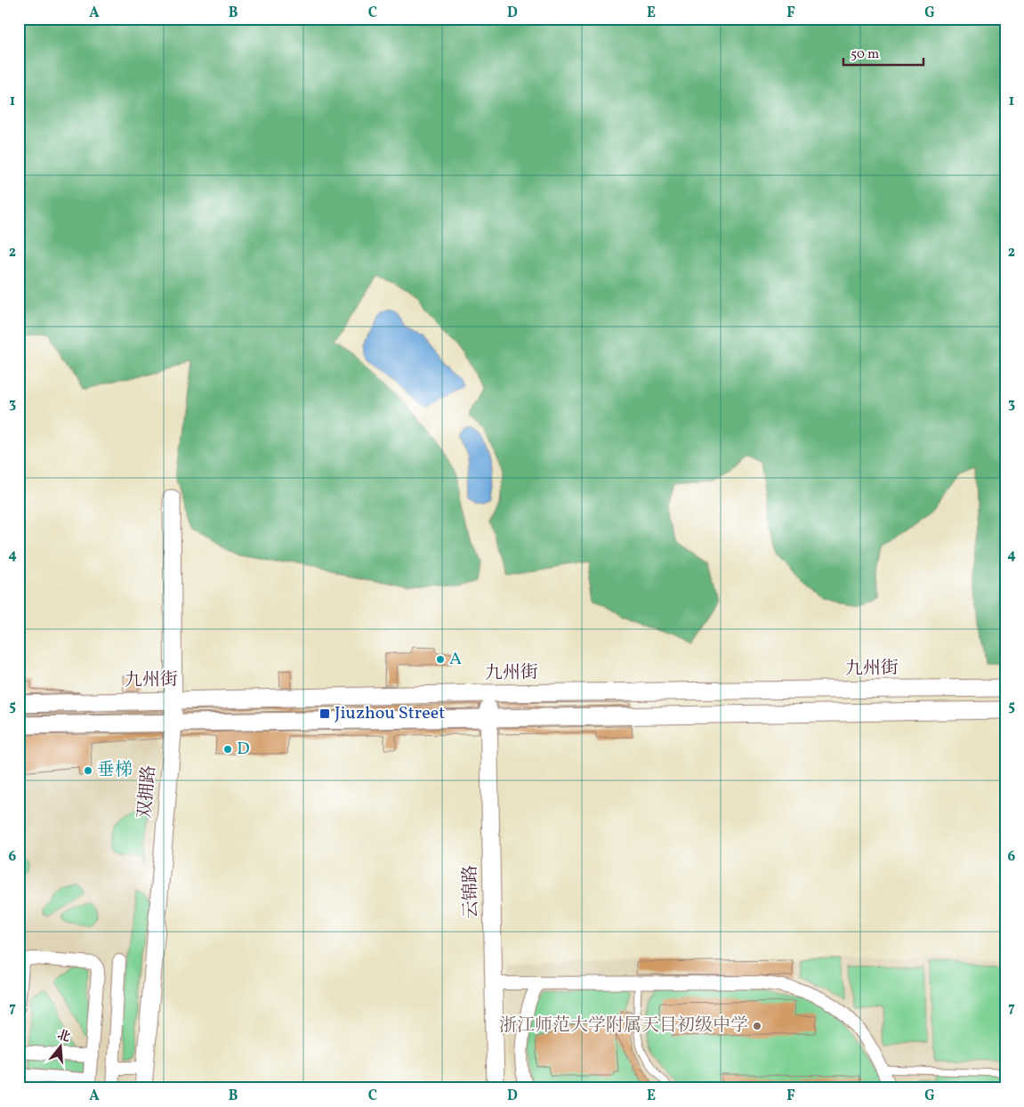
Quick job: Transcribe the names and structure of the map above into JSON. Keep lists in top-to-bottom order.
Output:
{
  "streets": {
    "main road": ["九州街", "双拥路", "云锦路"]
  },
  "crossings": [
    ["九州街", "双拥路"],
    ["九州街", "云锦路"]
  ],
  "places": {
    "other": [
      "A",
      "D",
      "垂梯",
      "浙江师范大学附属天目初级中学"
    ],
    "transit": ["Jiuzhou Street"]
  },
  "scale_bar": "50 m",
  "north": "top",
  "grid": {
    "columns": [
      "A",
      "B",
      "C",
      "D",
      "E",
      "F",
      "G"
    ],
    "rows": [
      "1",
      "2",
      "3",
      "4",
      "5",
      "6",
      "7"
    ]
  }
}
